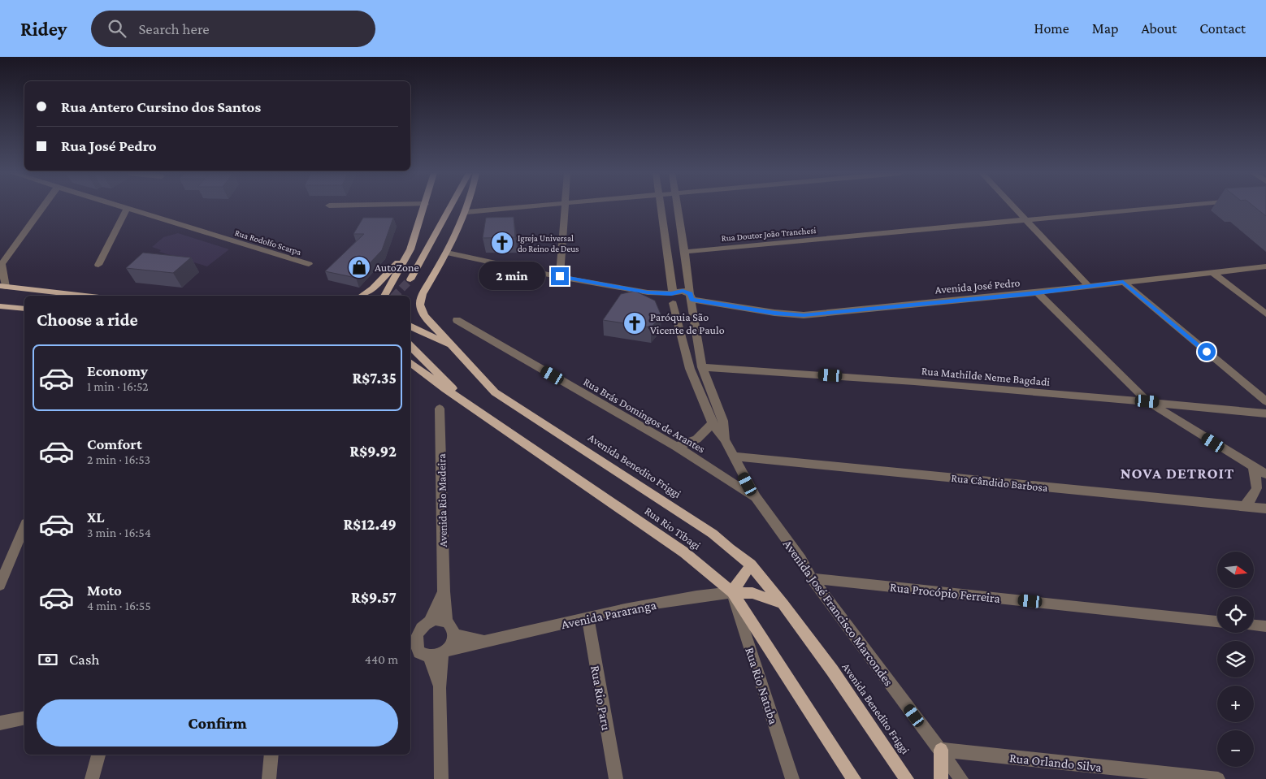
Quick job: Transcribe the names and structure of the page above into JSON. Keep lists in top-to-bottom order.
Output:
{
  "streets": {
    "main road": ["Avenida Benedito Friggi", "Rua Rio Tibagi"],
    "street": [
      "Rua Doutor João Tranchesi",
      "Rua Rodolfo Scarpa",
      "Avenida José Pedro",
      "Rua Mathilde Neme Bagdadi",
      "Rua Brás Domingos de Arantes",
      "Rua Cândido Barbosa",
      "Avenida Rio Madeira",
      "Rua Procópio Ferreira",
      "Avenida José Francisco Marcondes",
      "Avenida Pararanga",
      "Rua Rio Natuba",
      "Rua Rio Paru",
      "Rua Orlando Silva"
    ]
  },
  "crossings": [
    ["Rua Doutor João Tranchesi", "Avenida José Francisco Marcondes"],
    ["Avenida José Pedro", "Avenida José Francisco Marcondes"],
    ["Rua Mathilde Neme Bagdadi", "Avenida José Francisco Marcondes"],
    ["Rua Brás Domingos de Arantes", "Avenida José Francisco Marcondes"],
    ["Rua Cândido Barbosa", "Avenida José Francisco Marcondes"],
    ["Avenida Rio Madeira", "Avenida Pararanga"],
    ["Rua Rio Tibagi", "Avenida Pararanga"],
    ["Rua Rio Tibagi", "Rua Rio Natuba"],
    ["Rua Procópio Ferreira", "Avenida José Francisco Marcondes"],
    ["Avenida José Francisco Marcondes", "Rua Orlando Silva"],
    ["Avenida Pararanga", "Rua Rio Natuba"],
    ["Avenida Pararanga", "Rua Rio Paru"]
  ],
  "districts": ["NOVA DETROIT"],
  "places": {
    "church": ["Igreja Universal do Reino de Deus", "Paróquia São Vicente de Paulo"],
    "shop": ["AutoZone"]
  },
  "north": "right",
  "page": {
    "header": "Ridey",
    "search": "Search here",
    "nav": [
      "Home",
      "Map",
      "About",
      "Contact"
    ],
    "banner": ["Rua Antero Cursino dos Santos", "Rua José Pedro"],
    "bubble": "2 min",
    "heading": "Choose a ride",
    "list": [
      {
        "name": "Economy",
        "note": "1 min · 16:52",
        "value": "R$7.35"
      },
      {
        "name": "Comfort",
        "note": "2 min · 16:53",
        "value": "R$9.92"
      },
      {
        "name": "XL",
        "note": "3 min · 16:54",
        "value": "R$12.49"
      },
      {
        "name": "Moto",
        "note": "4 min · 16:55",
        "value": "R$9.57"
      }
    ],
    "map_buttons": ["+", "−"],
    "pay": ["Cash", "440 m"],
    "buttons": "Confirm"
  }
}
